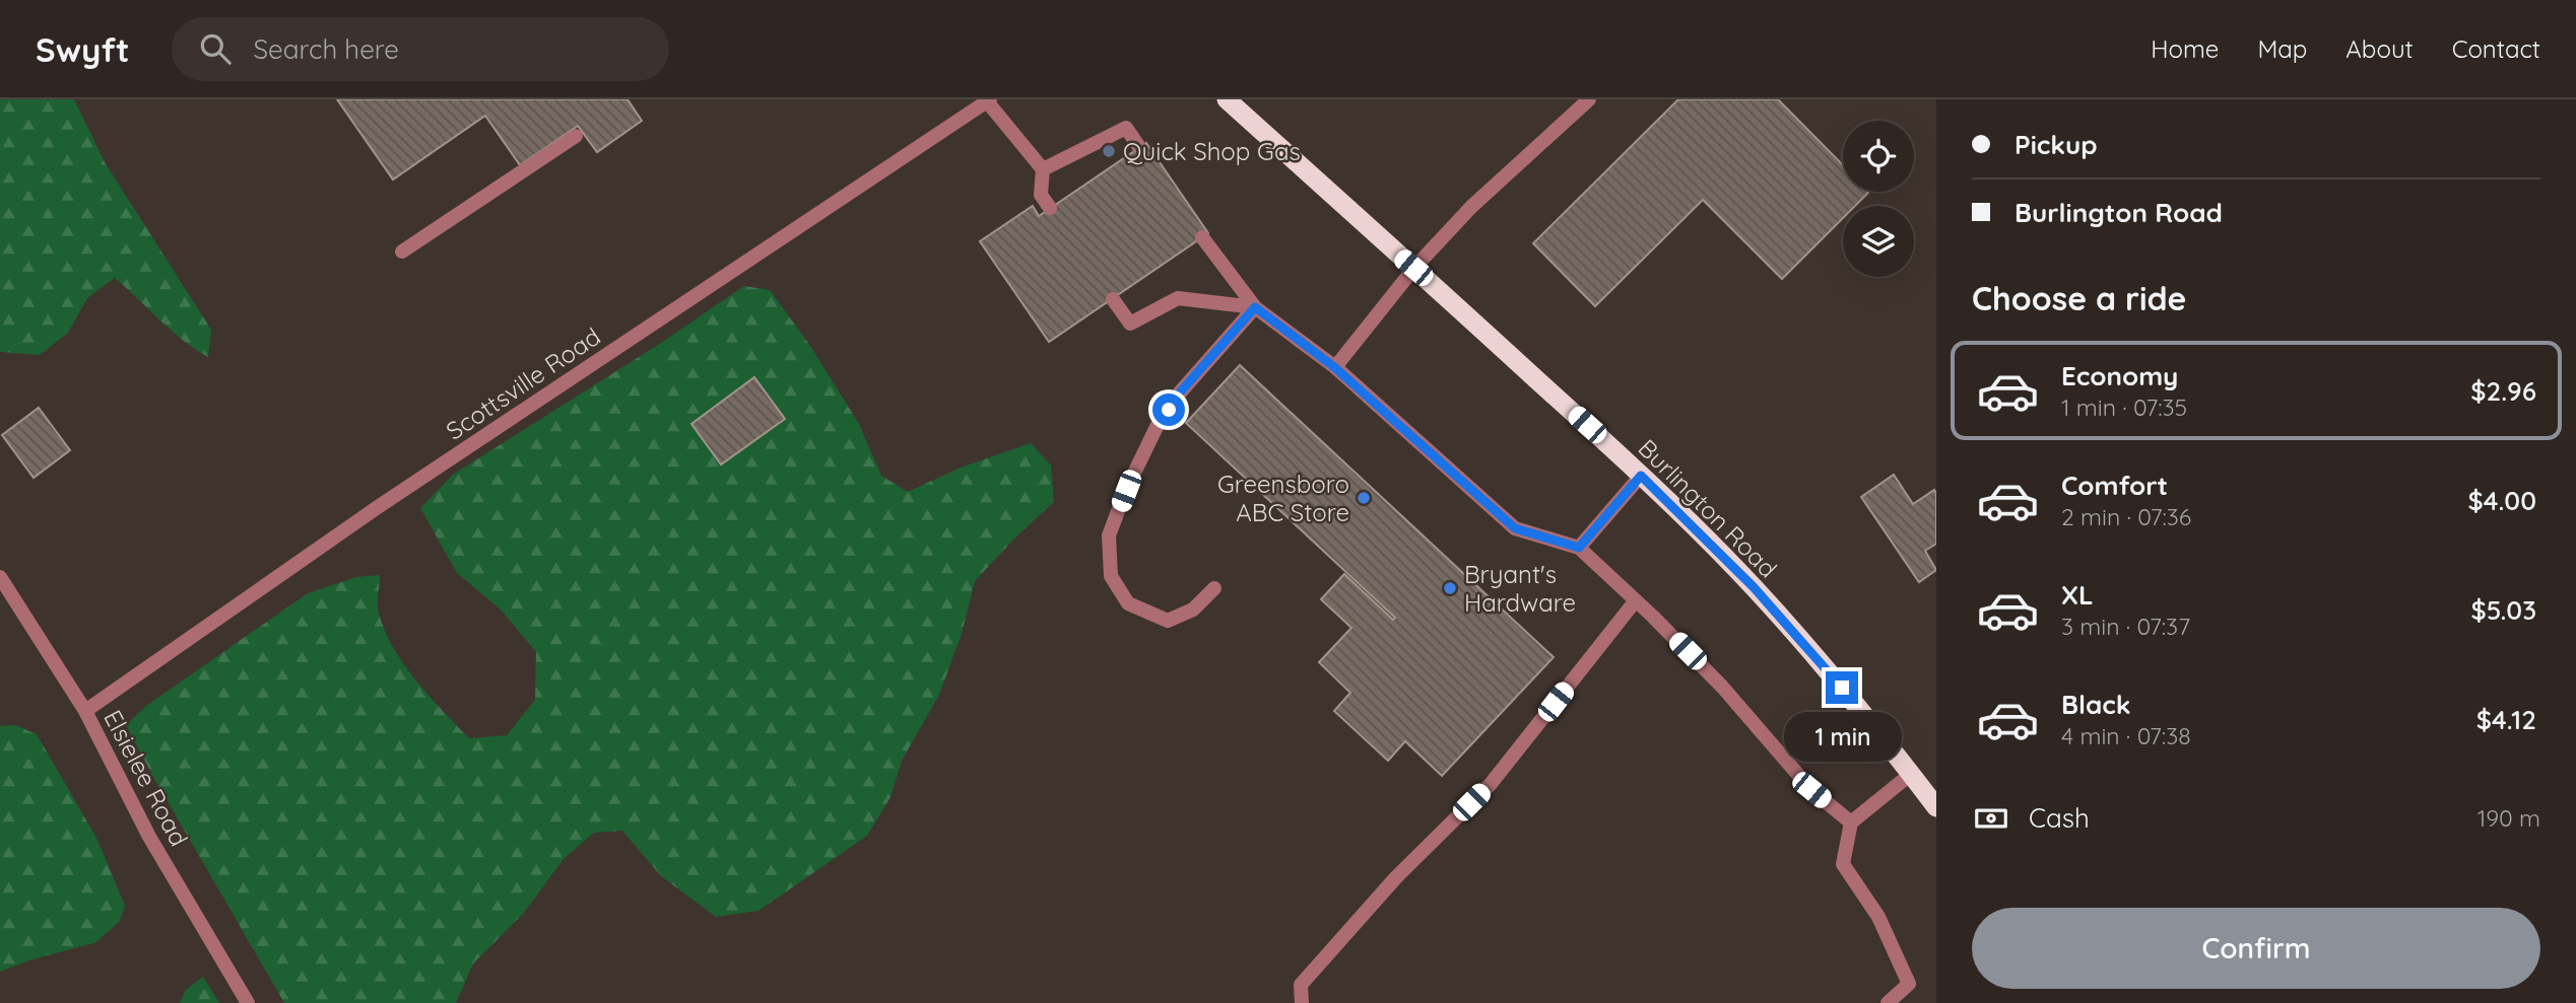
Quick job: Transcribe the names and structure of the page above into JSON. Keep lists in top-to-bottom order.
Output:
{
  "streets": {
    "highway": ["Burlington Road"],
    "street": ["Scottsville Road", "Elsielee Road"]
  },
  "crossings": [
    ["Scottsville Road", "Elsielee Road"]
  ],
  "places": ["Quick Shop Gas", "Greensboro ABC Store", "Bryant's Hardware"],
  "page": {
    "header": "Swyft",
    "search": "Search here",
    "nav": [
      "Home",
      "Map",
      "About",
      "Contact"
    ],
    "banner": ["Pickup", "Burlington Road"],
    "heading": "Choose a ride",
    "list": [
      {
        "name": "Economy",
        "note": "1 min · 07:35",
        "value": "$2.96"
      },
      {
        "name": "Comfort",
        "note": "2 min · 07:36",
        "value": "$4.00"
      },
      {
        "name": "XL",
        "note": "3 min · 07:37",
        "value": "$5.03"
      },
      {
        "name": "Black",
        "note": "4 min · 07:38",
        "value": "$4.12"
      }
    ],
    "bubble": "1 min",
    "pay": ["Cash", "190 m"],
    "buttons": "Confirm"
  }
}
